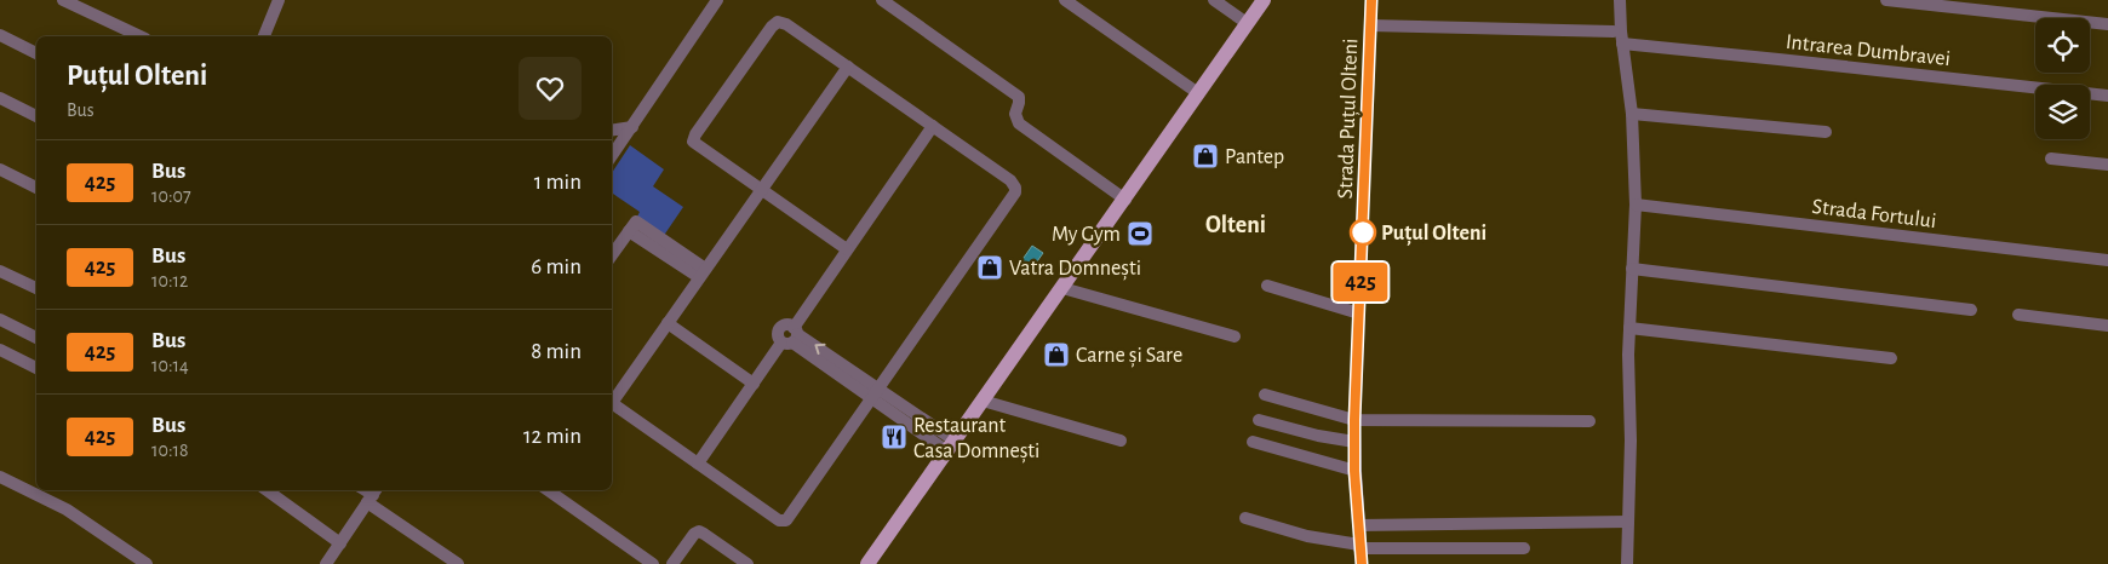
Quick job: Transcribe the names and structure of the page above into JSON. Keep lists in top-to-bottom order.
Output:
{
  "streets": {
    "street": ["Intrarea Dumbravei", "Strada Puțul Olteni", "Strada Fortului"]
  },
  "districts": ["Olteni"],
  "places": {
    "shop": ["Pantep", "Vatra Domnești", "Carne și Sare"],
    "other": ["Puțul Olteni"],
    "sports": ["My Gym"],
    "restaurant": ["Restaurant Casa Domnești"]
  },
  "lines": ["bus line 425"],
  "page": {
    "on_map": "425",
    "heading": ["Puțul Olteni", "Bus"],
    "list": [
      {
        "mark": "425",
        "name": "Bus",
        "note": "10:07",
        "value": "1 min"
      },
      {
        "mark": "425",
        "name": "Bus",
        "note": "10:12",
        "value": "6 min"
      },
      {
        "mark": "425",
        "name": "Bus",
        "note": "10:14",
        "value": "8 min"
      },
      {
        "mark": "425",
        "name": "Bus",
        "note": "10:18",
        "value": "12 min"
      }
    ]
  }
}
